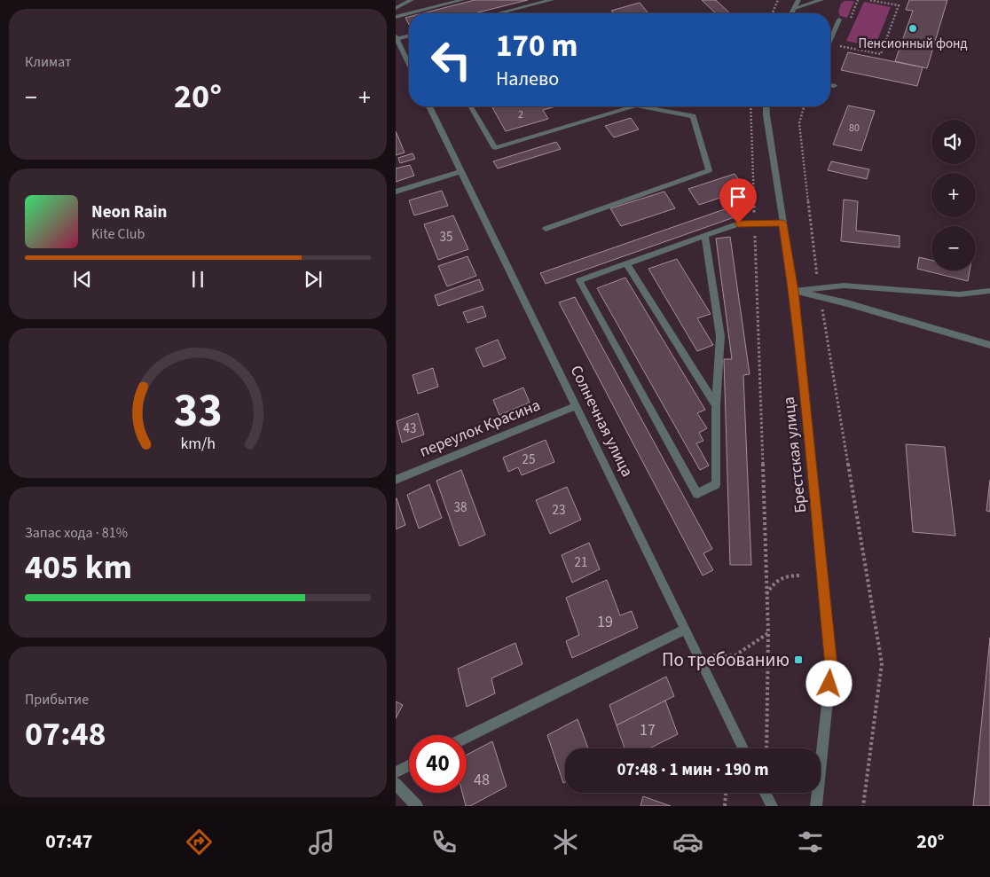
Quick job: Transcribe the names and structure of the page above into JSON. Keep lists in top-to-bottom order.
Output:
{
  "streets": {
    "street": ["Солнечная улица", "переулок Красина", "Брестская улица"]
  },
  "crossings": [
    ["Солнечная улица", "переулок Красина"]
  ],
  "places": {
    "other": ["Пенсионный фонд"],
    "transit": ["По требованию"]
  },
  "house_numbers": [
    "2",
    "80",
    "35",
    "43",
    "25",
    "38",
    "23",
    "21",
    "19",
    "17",
    "48"
  ],
  "page": {
    "tile": [
      "Климат",
      ["Запас хода · 81%", "405 km"],
      ["Прибытие", "07:48"]
    ],
    "turn": ["170 m", "Налево"],
    "heat": ["−", "20°", "+"],
    "map_buttons": ["+", "−"],
    "song": ["Neon Rain", "Kite Club"],
    "limit": "40",
    "trip": "07:48 · 1 мин · 190 m",
    "tabs": ["07:47", "20°"],
    "gauge": ["33", "km/h"]
  }
}
